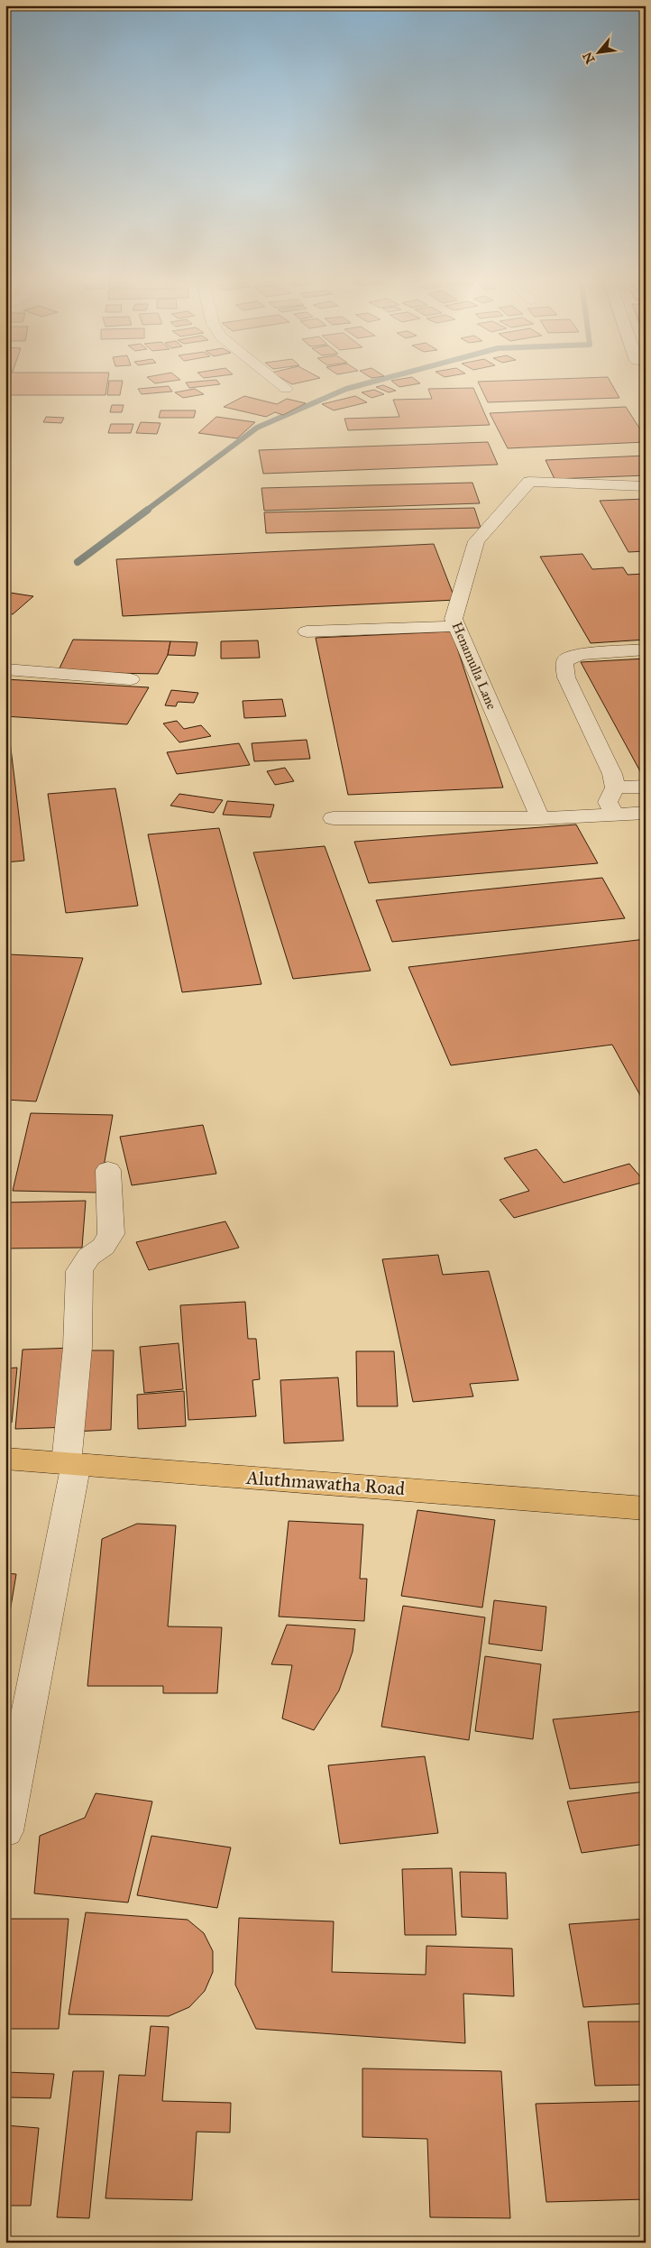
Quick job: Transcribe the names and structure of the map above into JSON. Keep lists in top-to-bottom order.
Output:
{
  "streets": {
    "main road": ["Aluthmawatha Road"],
    "street": ["Henamulla Lane"]
  },
  "north": "bottom left"
}
